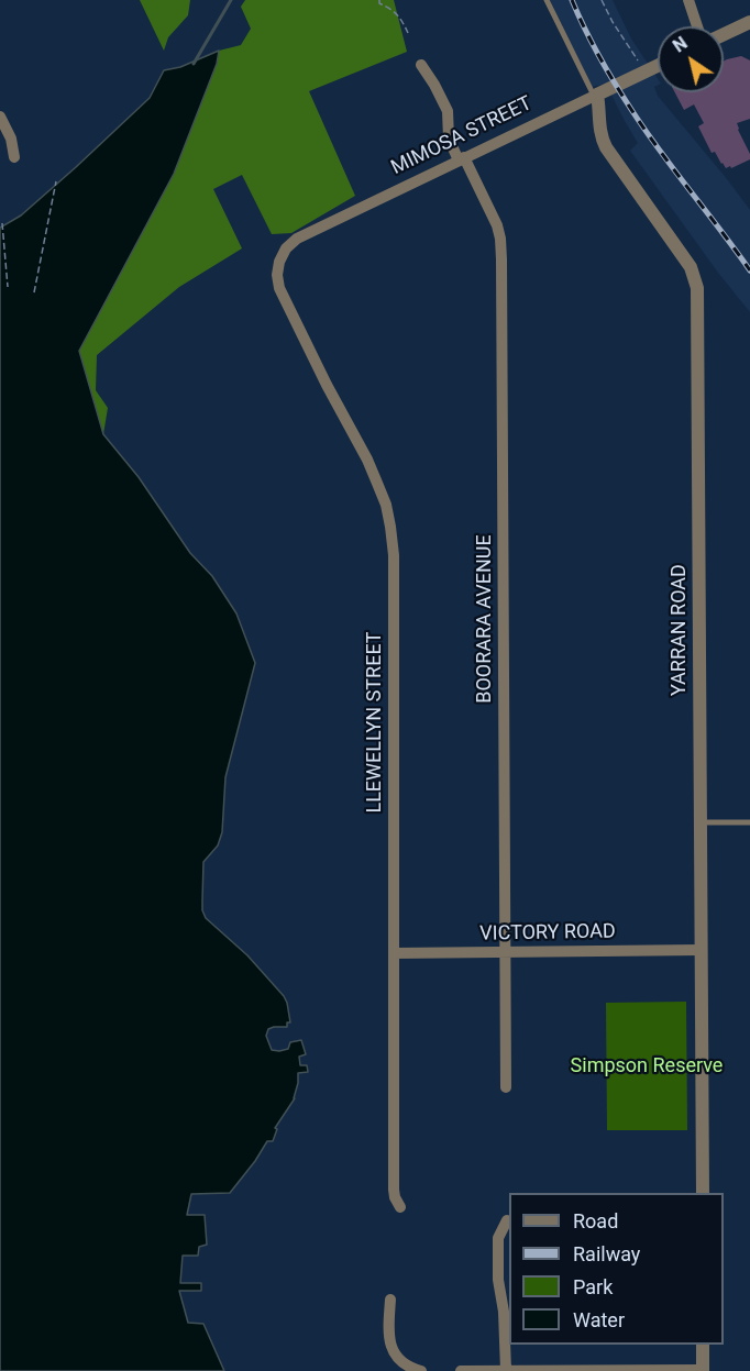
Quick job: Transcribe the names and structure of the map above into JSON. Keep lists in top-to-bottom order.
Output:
{
  "streets": {
    "street": [
      "MIMOSA STREET",
      "BOORARA AVENUE",
      "YARRAN ROAD",
      "LLEWELLYN STREET",
      "VICTORY ROAD"
    ]
  },
  "crossings": [
    ["MIMOSA STREET", "BOORARA AVENUE"],
    ["MIMOSA STREET", "YARRAN ROAD"],
    ["MIMOSA STREET", "LLEWELLYN STREET"],
    ["BOORARA AVENUE", "VICTORY ROAD"],
    ["YARRAN ROAD", "VICTORY ROAD"],
    ["LLEWELLYN STREET", "VICTORY ROAD"]
  ],
  "parks": ["Simpson Reserve"],
  "legend": [
    "Road",
    "Railway",
    "Park",
    "Water"
  ],
  "north": "top left"
}
